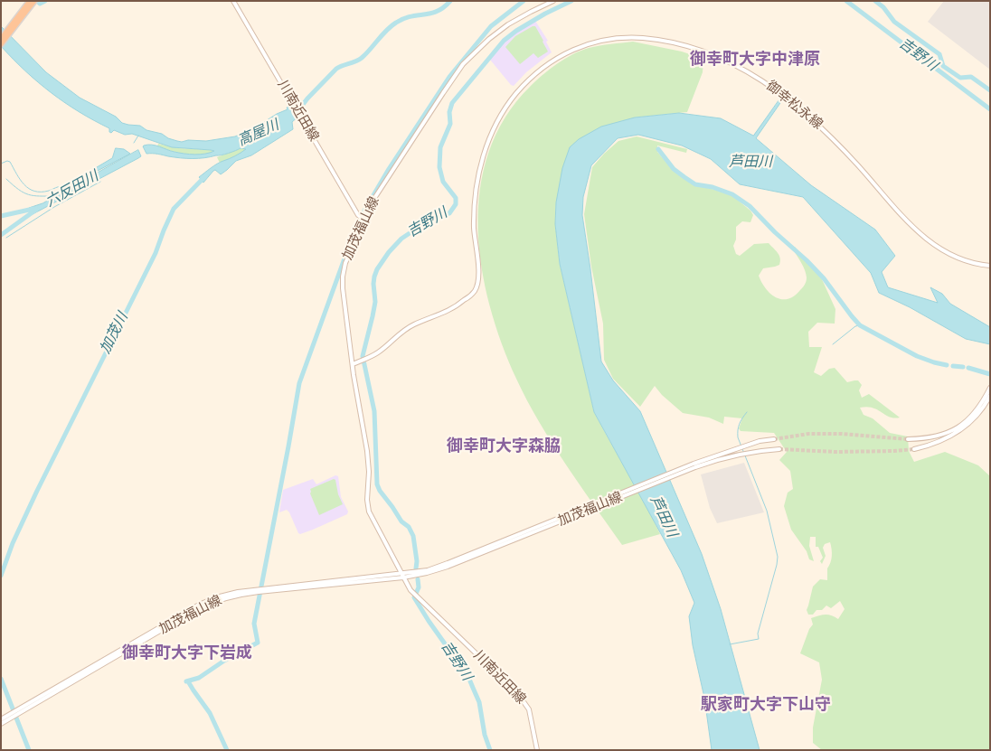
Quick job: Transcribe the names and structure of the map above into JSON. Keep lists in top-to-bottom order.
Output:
{
  "streets": {
    "main road": ["御幸松永線", "川南近田線", "加茂福山線"]
  },
  "crossings": [
    ["御幸松永線", "加茂福山線"],
    ["川南近田線", "加茂福山線"]
  ],
  "districts": [
    "御幸町大字中津原",
    "御幸町大字森脇",
    "御幸町大字下岩成",
    "駅家町大字下山守"
  ],
  "water": [
    "吉野川",
    "高屋川",
    "芦田川",
    "六反田川",
    "加茂川"
  ]
}
